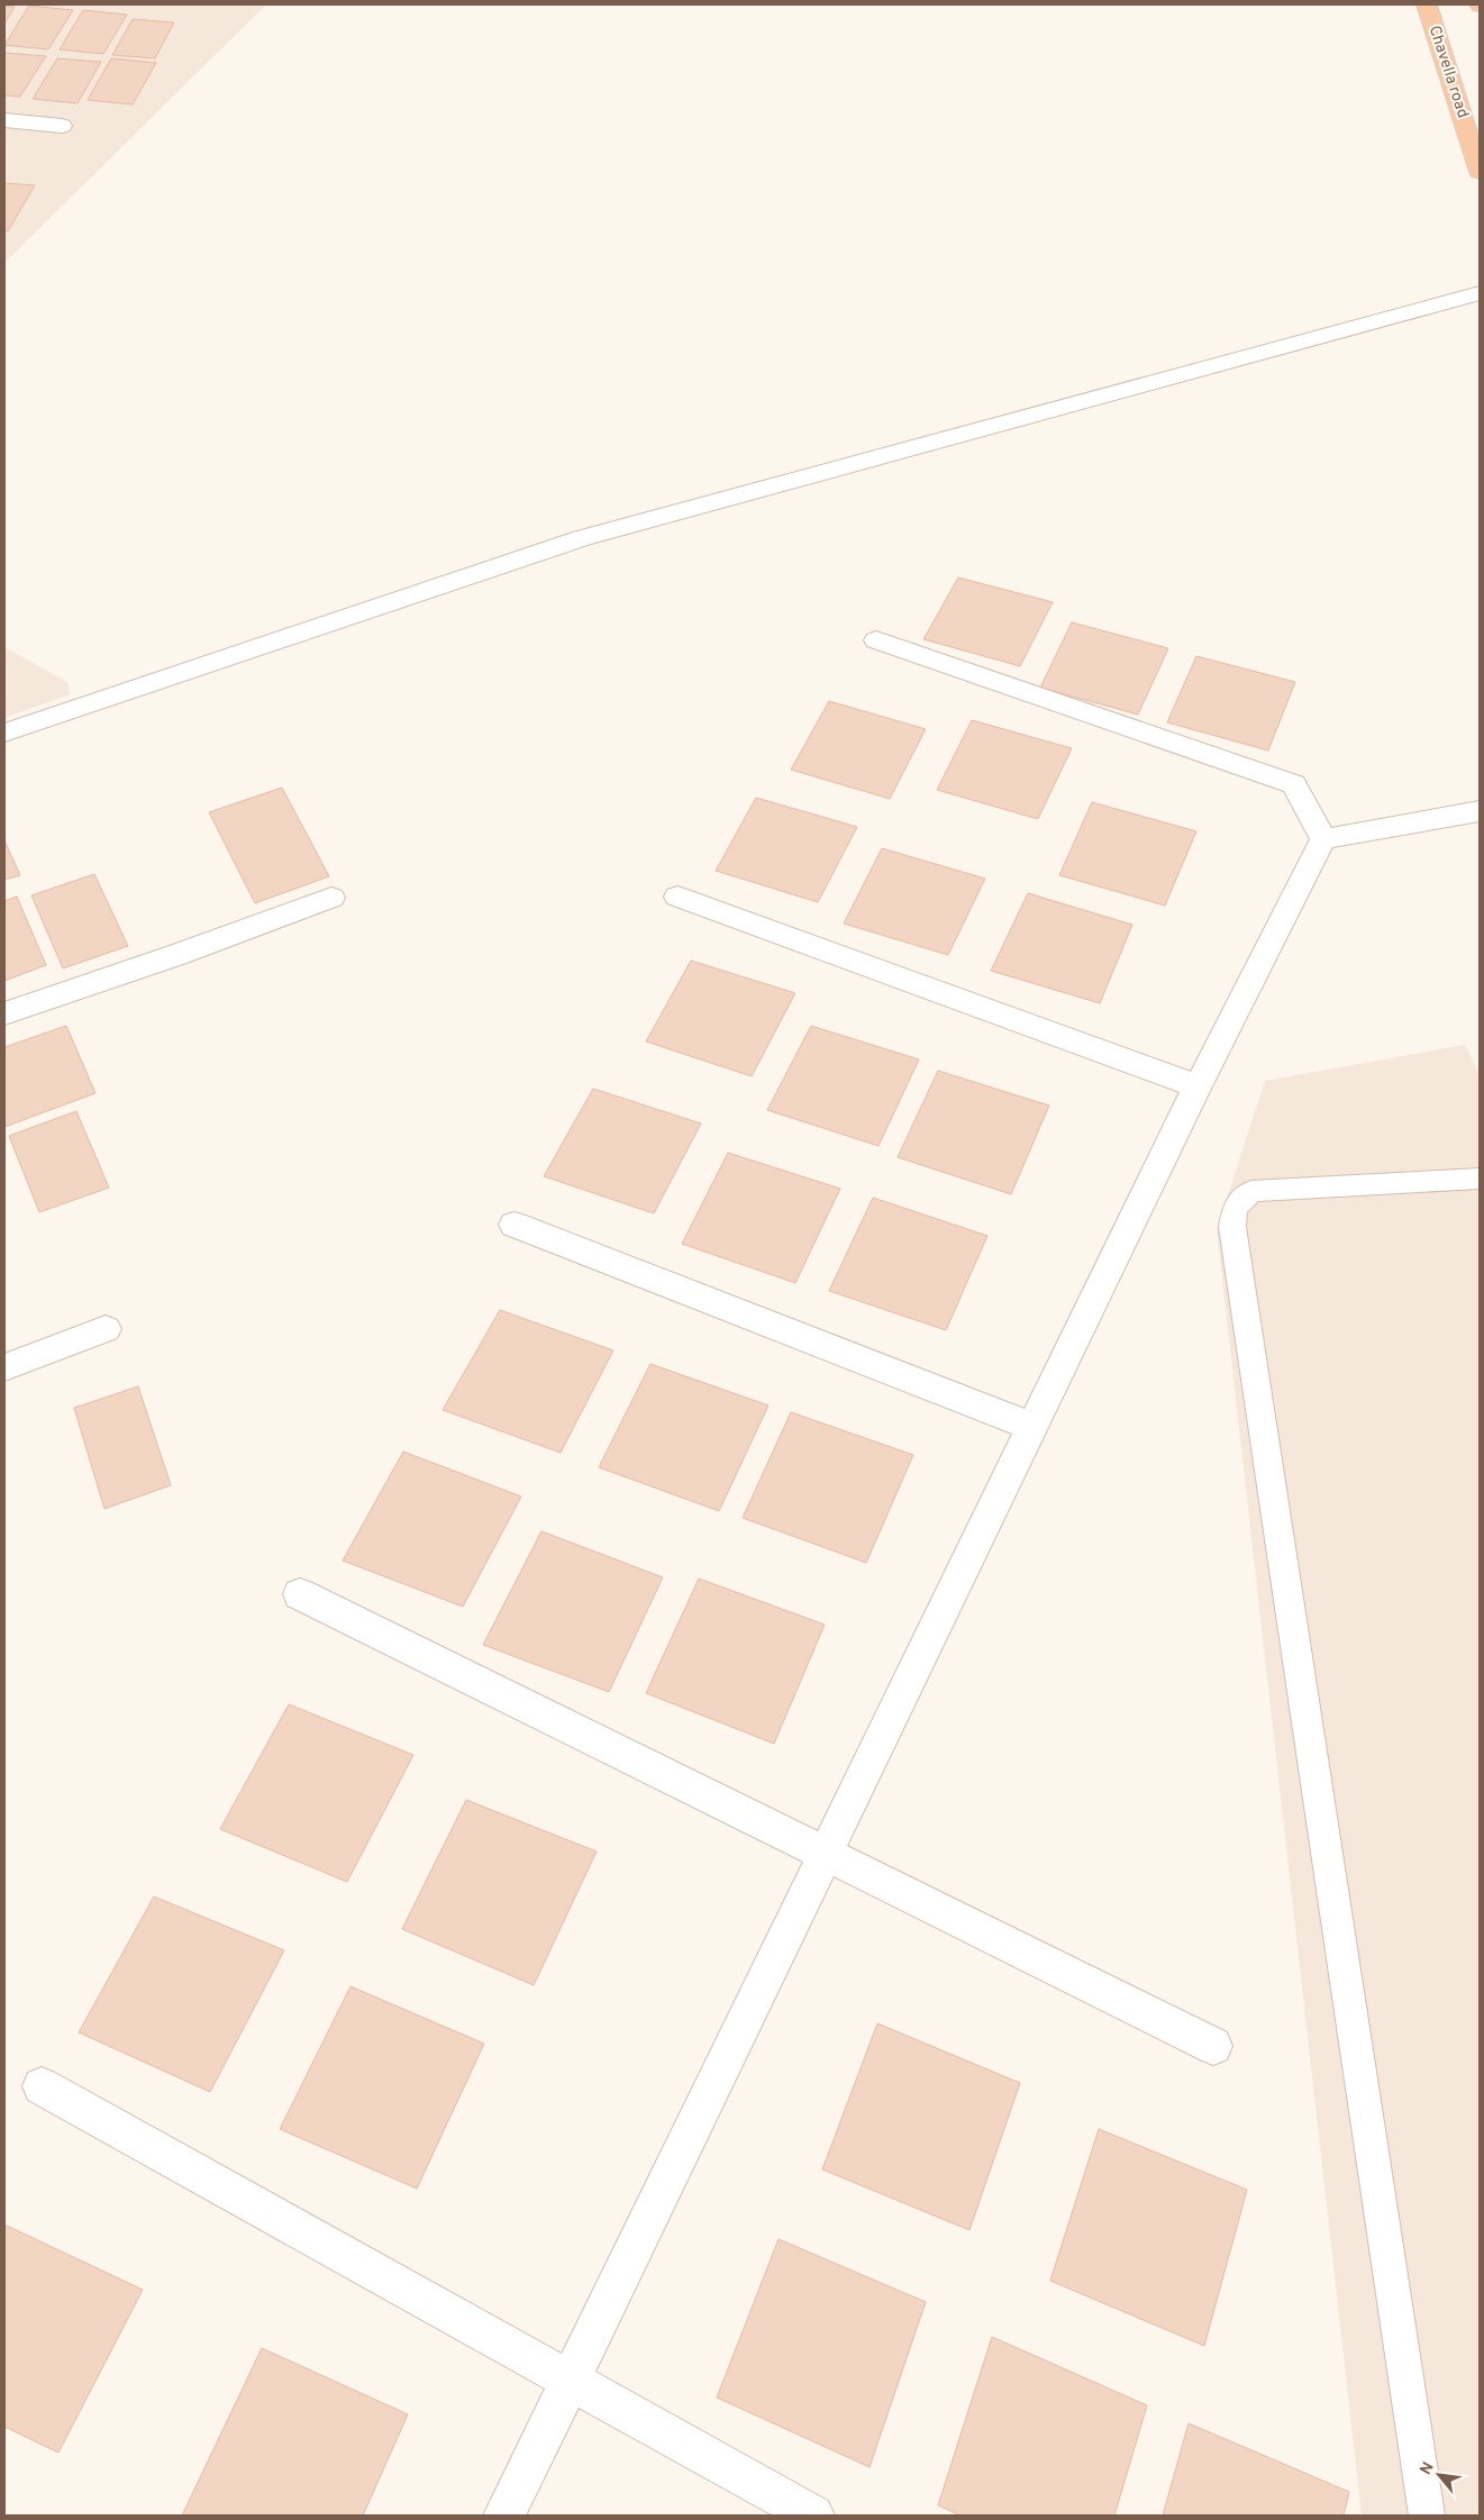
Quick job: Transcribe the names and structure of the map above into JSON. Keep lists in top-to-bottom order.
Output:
{
  "streets": {
    "highway": ["Chavella road"]
  },
  "north": "top left"
}
